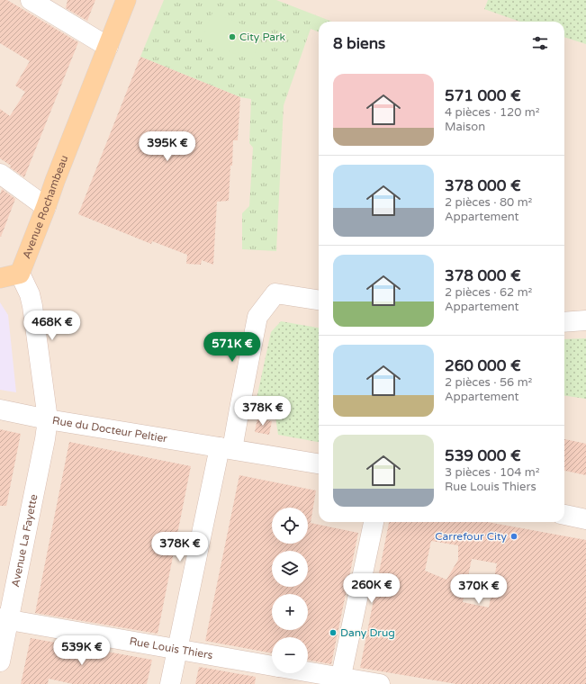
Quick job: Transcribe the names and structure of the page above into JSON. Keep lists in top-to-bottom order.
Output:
{
  "streets": {
    "main road": ["Avenue Rochambeau"],
    "street": ["Rue du Docteur Peltier", "Avenue La Fayette", "Rue Louis Thiers"]
  },
  "crossings": [
    ["Rue du Docteur Peltier", "Avenue La Fayette"],
    ["Avenue La Fayette", "Rue Louis Thiers"]
  ],
  "places": ["City Park", "Carrefour City", "Dany Drug"],
  "page": {
    "heading": "8 biens",
    "list": [
      {
        "name": "571 000 €",
        "note": "4 pièces · 120 m² · Maison"
      },
      {
        "name": "378 000 €",
        "note": "2 pièces · 80 m² · Appartement"
      },
      {
        "name": "378 000 €",
        "note": "2 pièces · 62 m² · Appartement"
      },
      {
        "name": "260 000 €",
        "note": "2 pièces · 56 m² · Appartement"
      },
      {
        "name": "539 000 €",
        "note": "3 pièces · 104 m² · Rue Louis Thiers"
      }
    ],
    "price": [
      "395K €",
      "468K €",
      "571K €",
      "378K €",
      "378K €",
      "260K €",
      "370K €",
      "539K €"
    ],
    "map_buttons": ["+", "−"]
  }
}
